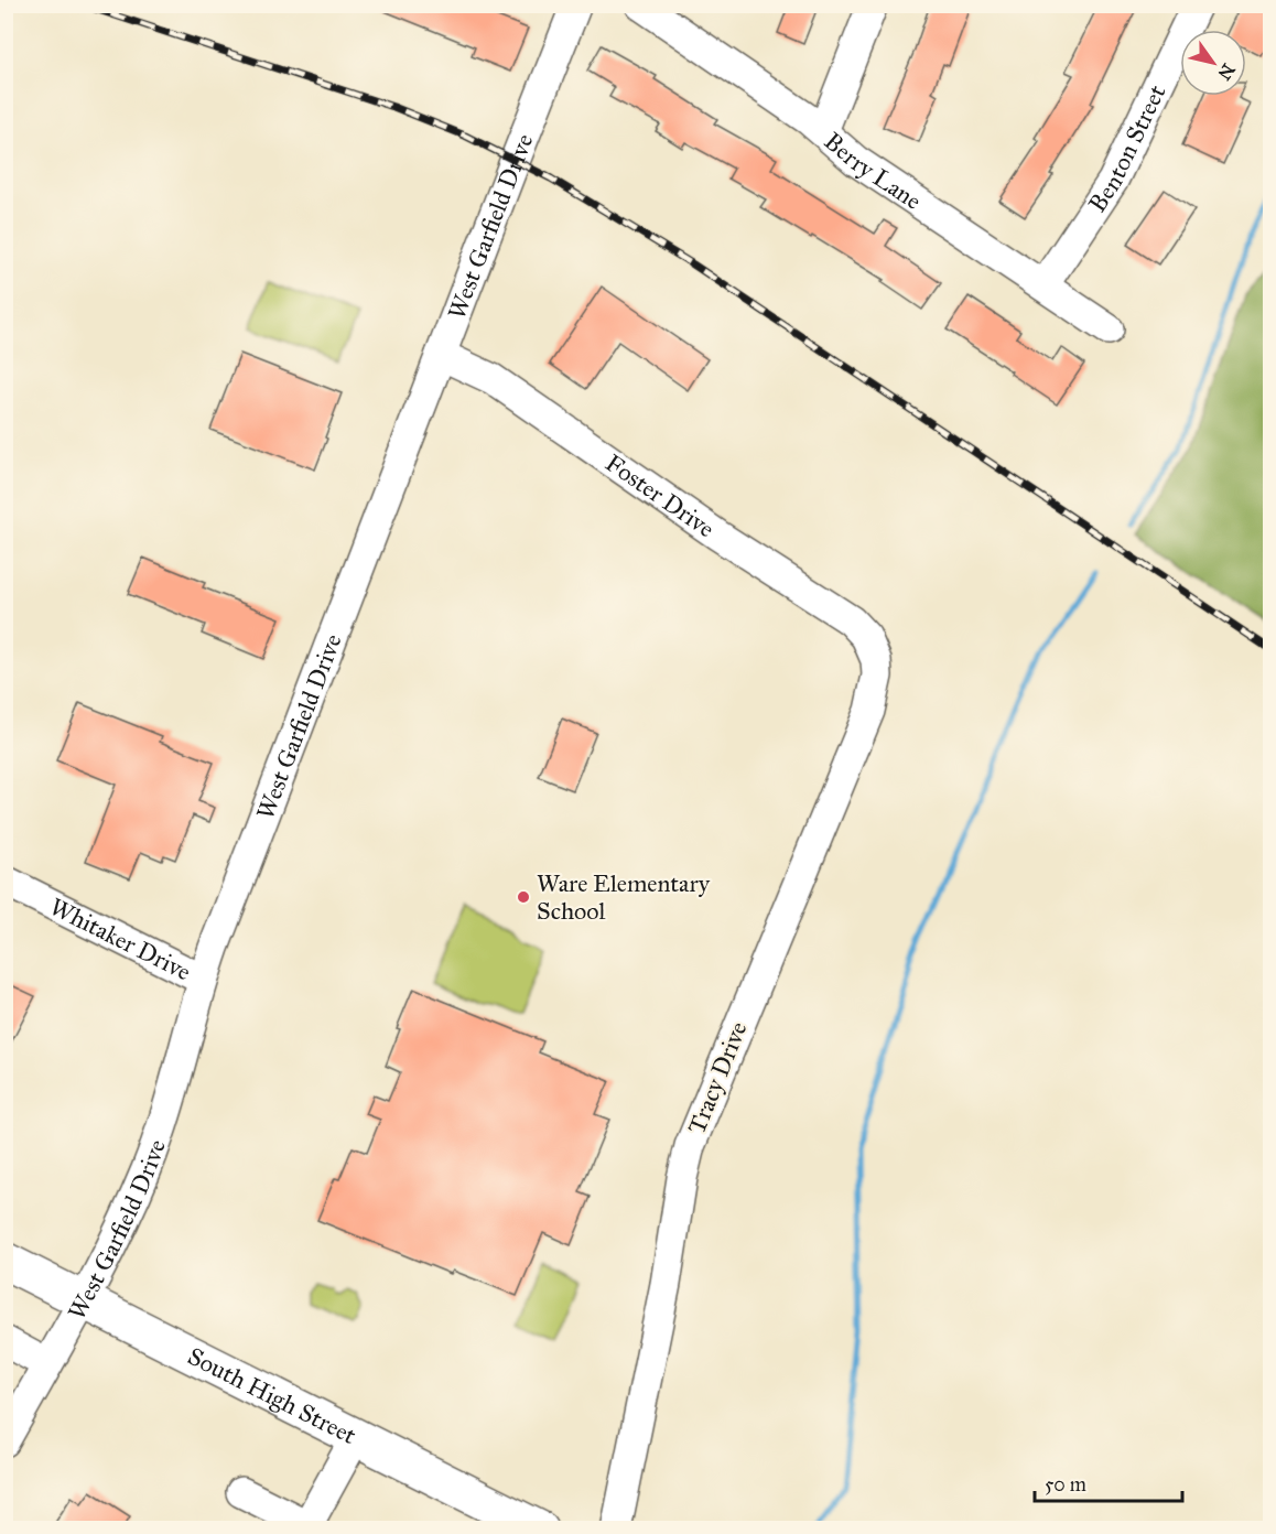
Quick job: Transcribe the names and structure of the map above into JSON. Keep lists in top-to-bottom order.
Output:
{
  "streets": {
    "main road": ["South High Street"],
    "street": [
      "Benton Street",
      "Berry Lane",
      "West Garfield Drive",
      "Foster Drive",
      "Whitaker Drive",
      "Tracy Drive"
    ]
  },
  "crossings": [
    ["Benton Street", "Berry Lane"],
    ["West Garfield Drive", "Foster Drive"],
    ["West Garfield Drive", "Whitaker Drive"],
    ["West Garfield Drive", "South High Street"],
    ["Foster Drive", "Tracy Drive"]
  ],
  "places": ["Ware Elementary School"],
  "scale_bar": "50 m",
  "north": "bottom right"
}
